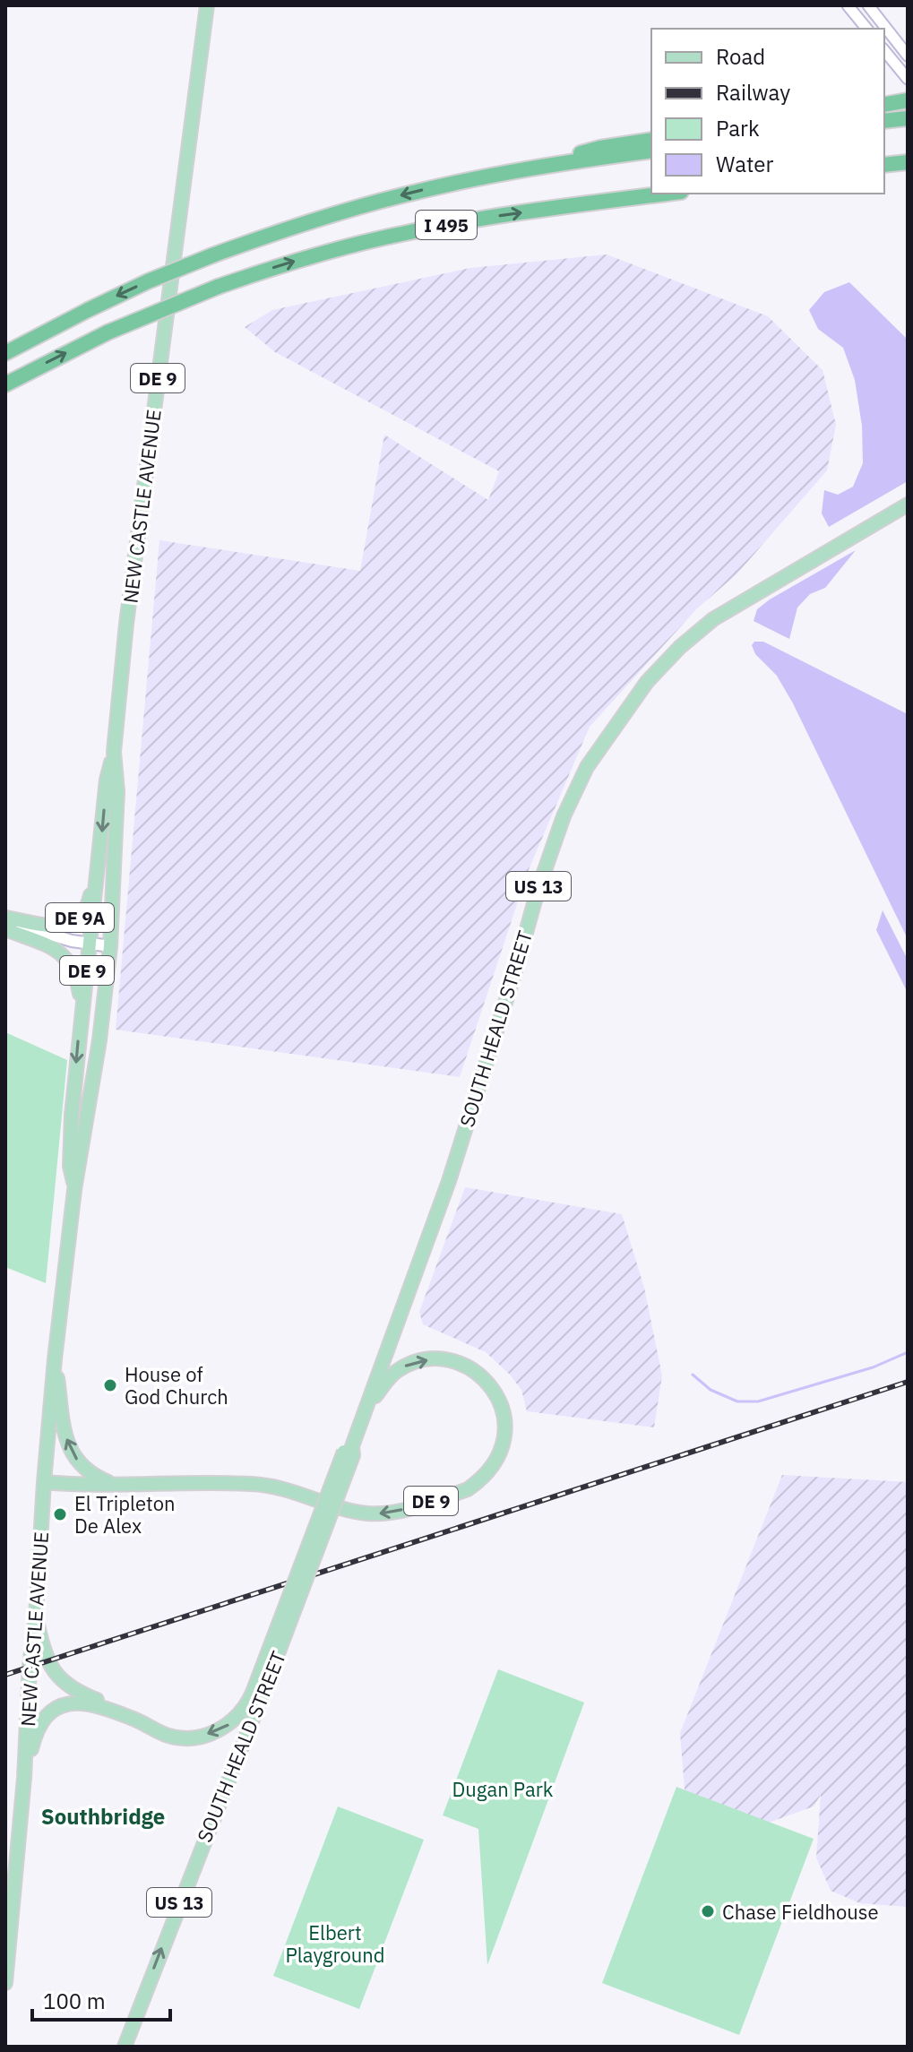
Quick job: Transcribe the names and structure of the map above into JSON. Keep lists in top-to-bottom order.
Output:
{
  "streets": {
    "highway": ["I 495"],
    "main road": [
      "DE 9",
      "NEW CASTLE AVENUE",
      "US 13",
      "DE 9A",
      "SOUTH HEALD STREET"
    ]
  },
  "crossings": [
    ["DE 9", "NEW CASTLE AVENUE"],
    ["DE 9", "SOUTH HEALD STREET"],
    ["NEW CASTLE AVENUE", "US 13"],
    ["NEW CASTLE AVENUE", "DE 9A"],
    ["US 13", "SOUTH HEALD STREET"]
  ],
  "districts": ["Southbridge"],
  "parks": ["Dugan Park", "Elbert Playground"],
  "places": ["House of God Church", "El Tripleton De Alex", "Chase Fieldhouse"],
  "legend": [
    "Road",
    "Railway",
    "Park",
    "Water"
  ],
  "scale_bar": "100 m"
}
